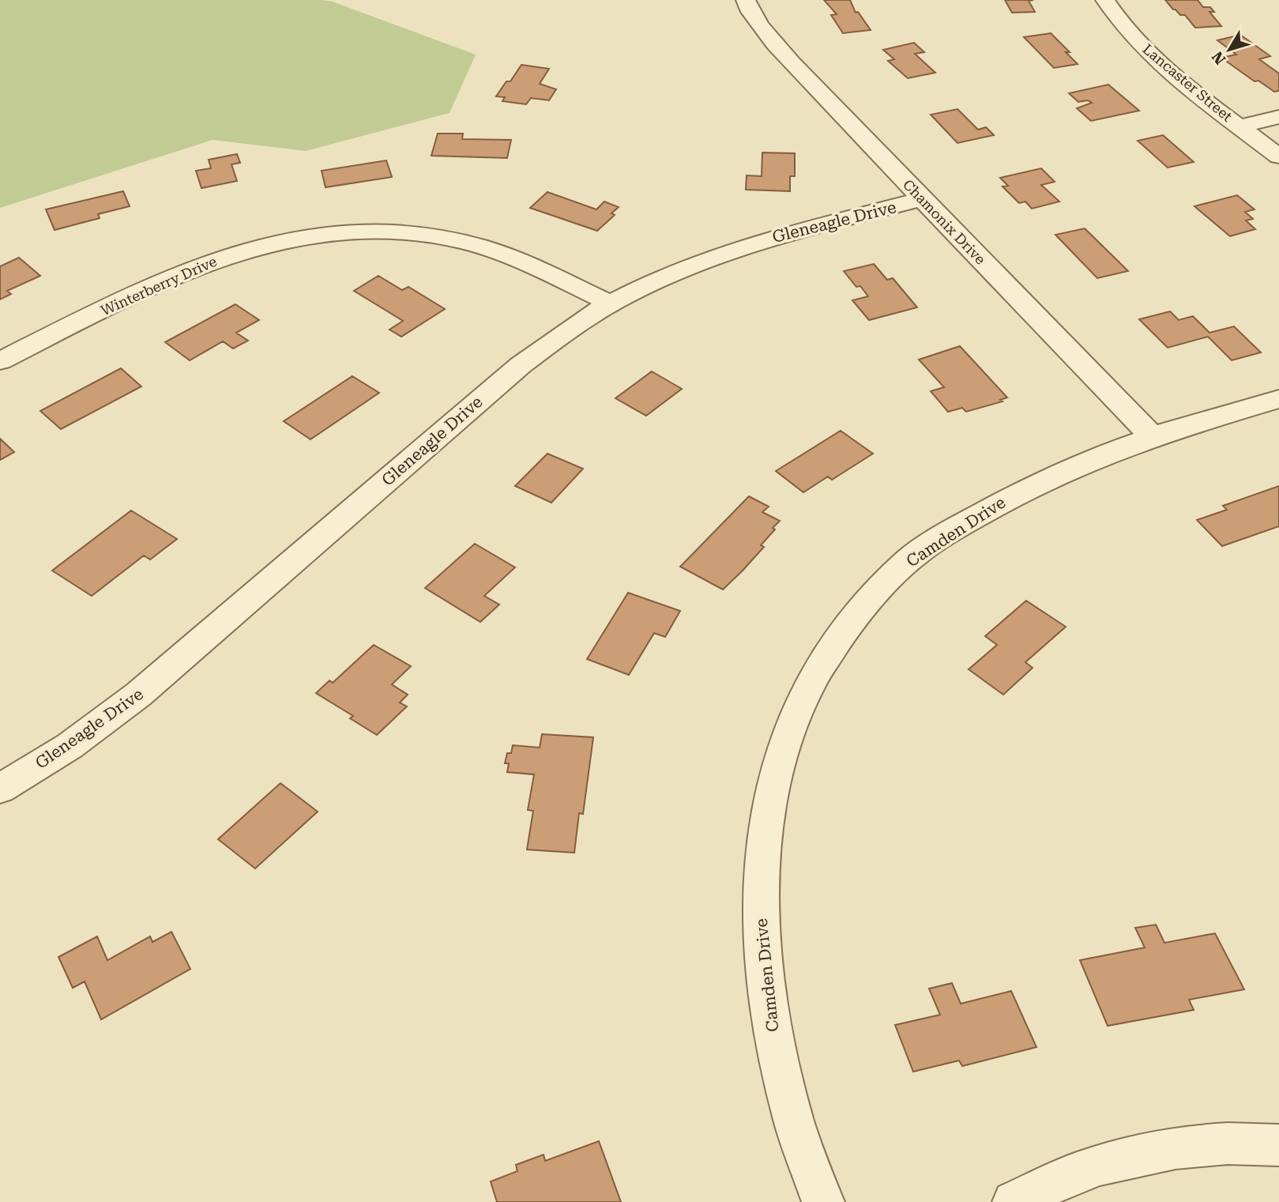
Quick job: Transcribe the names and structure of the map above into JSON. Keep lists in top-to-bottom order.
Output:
{
  "streets": {
    "street": [
      "Lancaster Street",
      "Gleneagle Drive",
      "Chamonix Drive",
      "Winterberry Drive",
      "Camden Drive"
    ]
  },
  "crossings": [
    ["Gleneagle Drive", "Chamonix Drive"],
    ["Gleneagle Drive", "Winterberry Drive"],
    ["Chamonix Drive", "Camden Drive"]
  ],
  "north": "bottom left"
}
